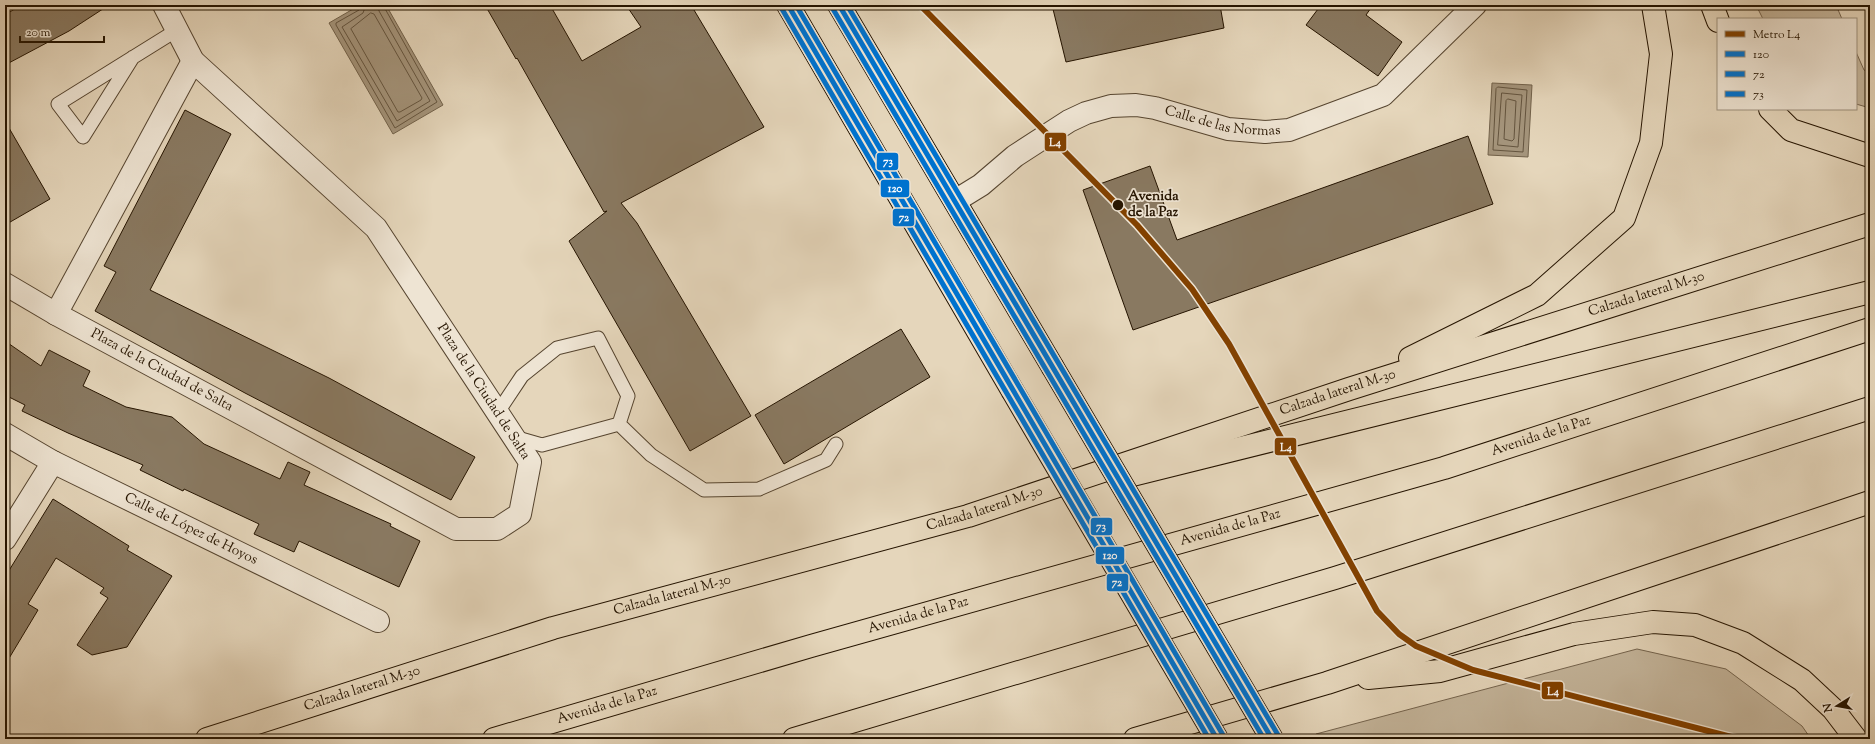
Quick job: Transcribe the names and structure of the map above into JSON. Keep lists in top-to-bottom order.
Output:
{
  "streets": {
    "highway": ["Calzada lateral M-30", "Avenida de la Paz"],
    "street": ["Calle de las Normas", "Plaza de la Ciudad de Salta", "Calle de López de Hoyos"]
  },
  "places": ["Avenida de la Paz"],
  "lines": [
    "metro line L4",
    "transit line 120",
    "transit line 73",
    "transit line 72"
  ],
  "legend": [
    "Metro L4",
    "120",
    "72",
    "73"
  ],
  "scale_bar": "20 m",
  "north": "left"
}
